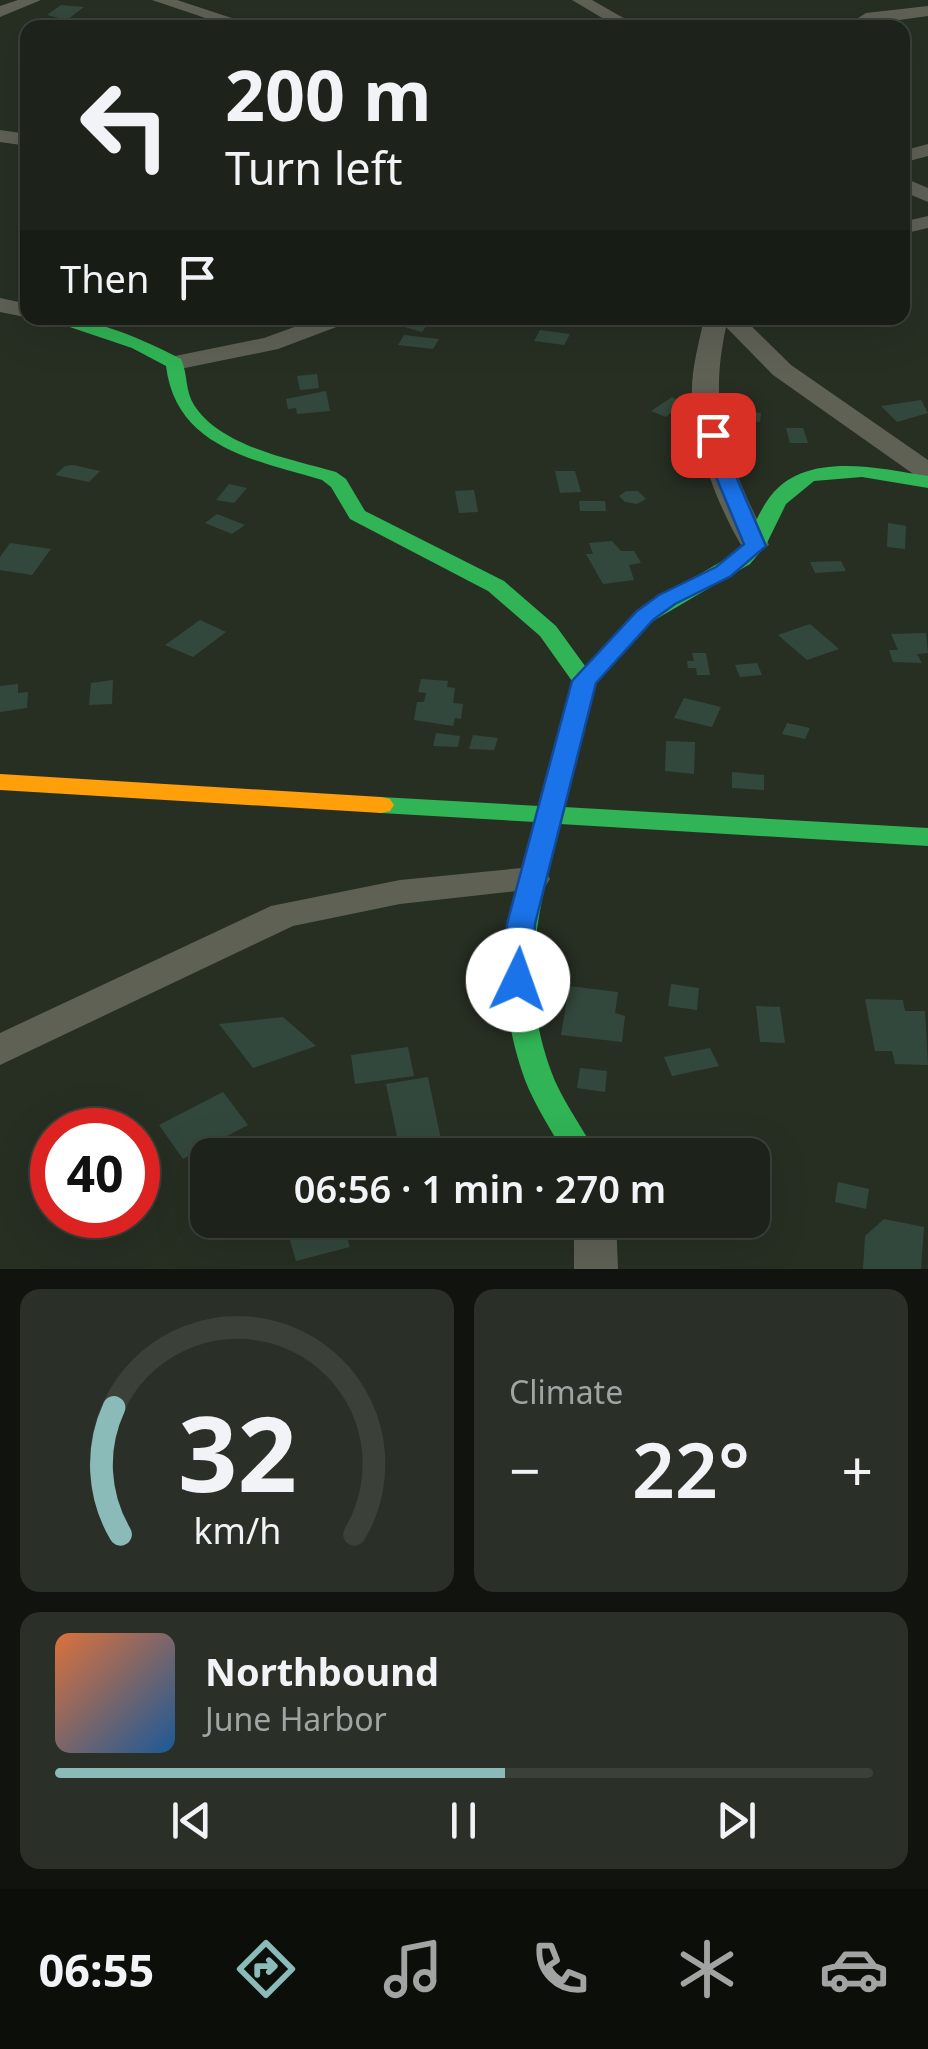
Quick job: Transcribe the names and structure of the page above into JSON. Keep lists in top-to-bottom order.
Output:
{
  "page": {
    "turn": ["200 m", "Turn left"],
    "then": "Then",
    "limit": "40",
    "trip": "06:56 · 1 min · 270 m",
    "tile": "Climate",
    "heat": ["−", "22°", "+"],
    "song": ["Northbound", "June Harbor"],
    "tabs": "06:55",
    "gauge": ["32", "km/h"]
  }
}
